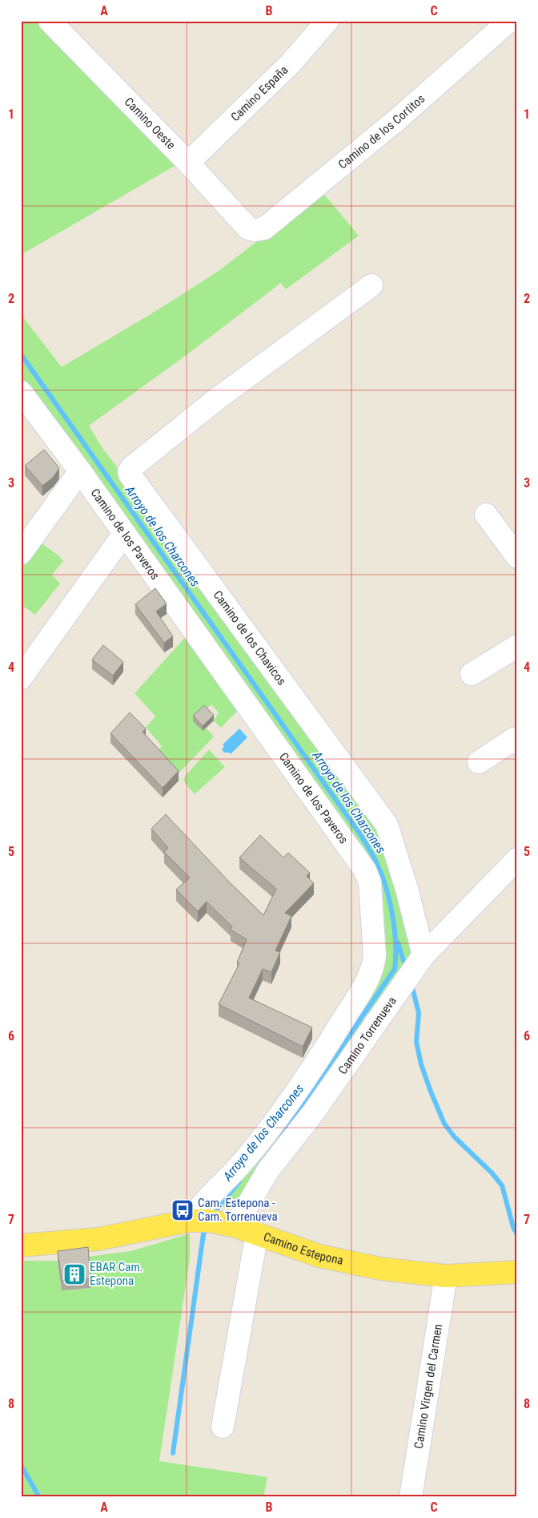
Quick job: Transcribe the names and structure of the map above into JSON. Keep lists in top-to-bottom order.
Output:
{
  "streets": {
    "main road": ["Camino Estepona"],
    "street": [
      "Camino España",
      "Camino Oeste",
      "Camino de los Cortitos",
      "Camino de los Paveros",
      "Camino de los Chavicos",
      "Camino Torrenueva",
      "Camino Virgen del Carmen"
    ]
  },
  "crossings": [
    ["Camino España", "Camino Oeste"],
    ["Camino Oeste", "Camino de los Cortitos"],
    ["Camino de los Paveros", "Camino Torrenueva"],
    ["Camino de los Paveros", "Camino Estepona"],
    ["Camino de los Chavicos", "Camino Torrenueva"],
    ["Camino Torrenueva", "Camino Estepona"],
    ["Camino Estepona", "Camino Virgen del Carmen"]
  ],
  "water": ["Arroyo de los Charcones"],
  "places": {
    "bus stop": ["Cam. Estepona - Cam. Torrenueva"],
    "building": ["EBAR Cam. Estepona"]
  },
  "grid": {
    "columns": ["A", "B", "C"],
    "rows": [
      "1",
      "2",
      "3",
      "4",
      "5",
      "6",
      "7",
      "8"
    ]
  }
}
